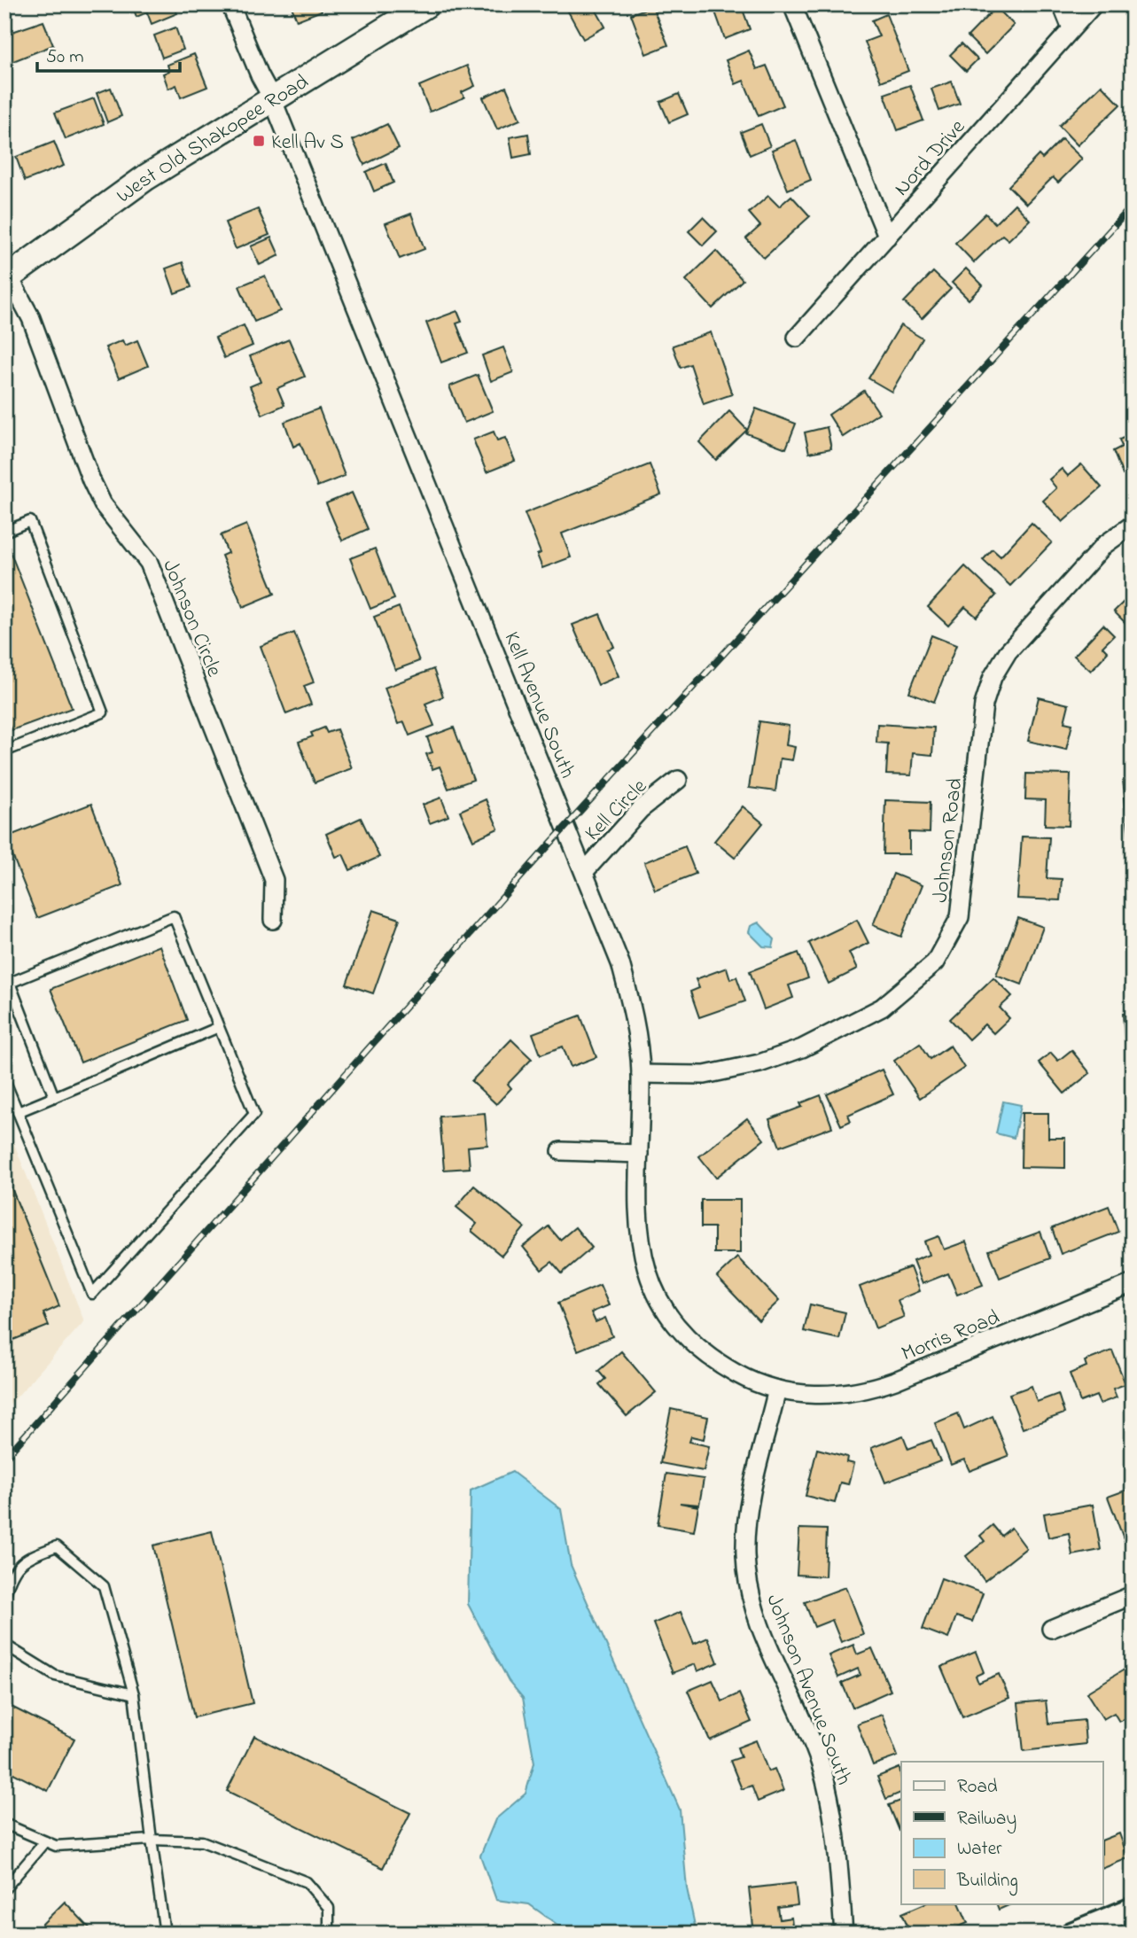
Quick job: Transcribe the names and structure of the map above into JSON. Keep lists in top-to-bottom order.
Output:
{
  "streets": {
    "main road": ["West Old Shakopee Road"],
    "street": [
      "Nord Drive",
      "Johnson Circle",
      "Kell Avenue South",
      "Kell Circle",
      "Johnson Road",
      "Morris Road",
      "Johnson Avenue South"
    ]
  },
  "crossings": [
    ["West Old Shakopee Road", "Johnson Circle"],
    ["West Old Shakopee Road", "Kell Avenue South"],
    ["Kell Avenue South", "Kell Circle"],
    ["Kell Avenue South", "Johnson Road"],
    ["Kell Avenue South", "Morris Road"],
    ["Kell Avenue South", "Johnson Avenue South"],
    ["Morris Road", "Johnson Avenue South"]
  ],
  "places": {
    "transit": ["Kell Av S"]
  },
  "legend": [
    "Road",
    "Railway",
    "Water",
    "Building"
  ],
  "scale_bar": "50 m"
}
